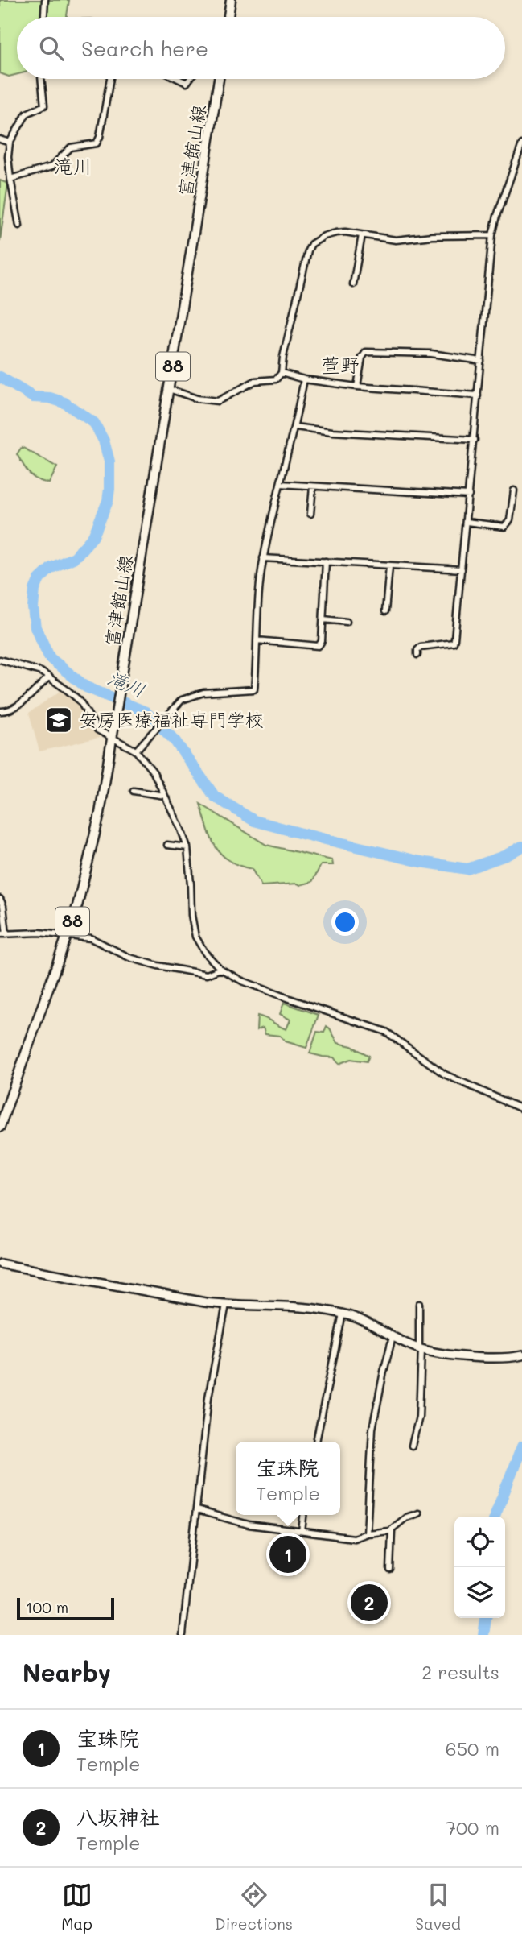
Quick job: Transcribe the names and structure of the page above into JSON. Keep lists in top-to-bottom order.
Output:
{
  "streets": {
    "main road": ["富津館山線", "88"]
  },
  "districts": ["滝川", "萱野"],
  "water": ["滝川"],
  "places": {
    "school or university": ["安房医療福祉専門学校"]
  },
  "scale_bar": "100 m",
  "page": {
    "search": "Search here",
    "popup": ["宝珠院", "Temple"],
    "pins": ["1", "2"],
    "scale": "100 m",
    "heading": ["Nearby", "2 results"],
    "list": [
      {
        "mark": "1",
        "name": "宝珠院",
        "note": "Temple",
        "value": "650 m"
      },
      {
        "mark": "2",
        "name": "八坂神社",
        "note": "Temple",
        "value": "700 m"
      }
    ],
    "nav": ["Map", "Directions", "Saved"]
  }
}
